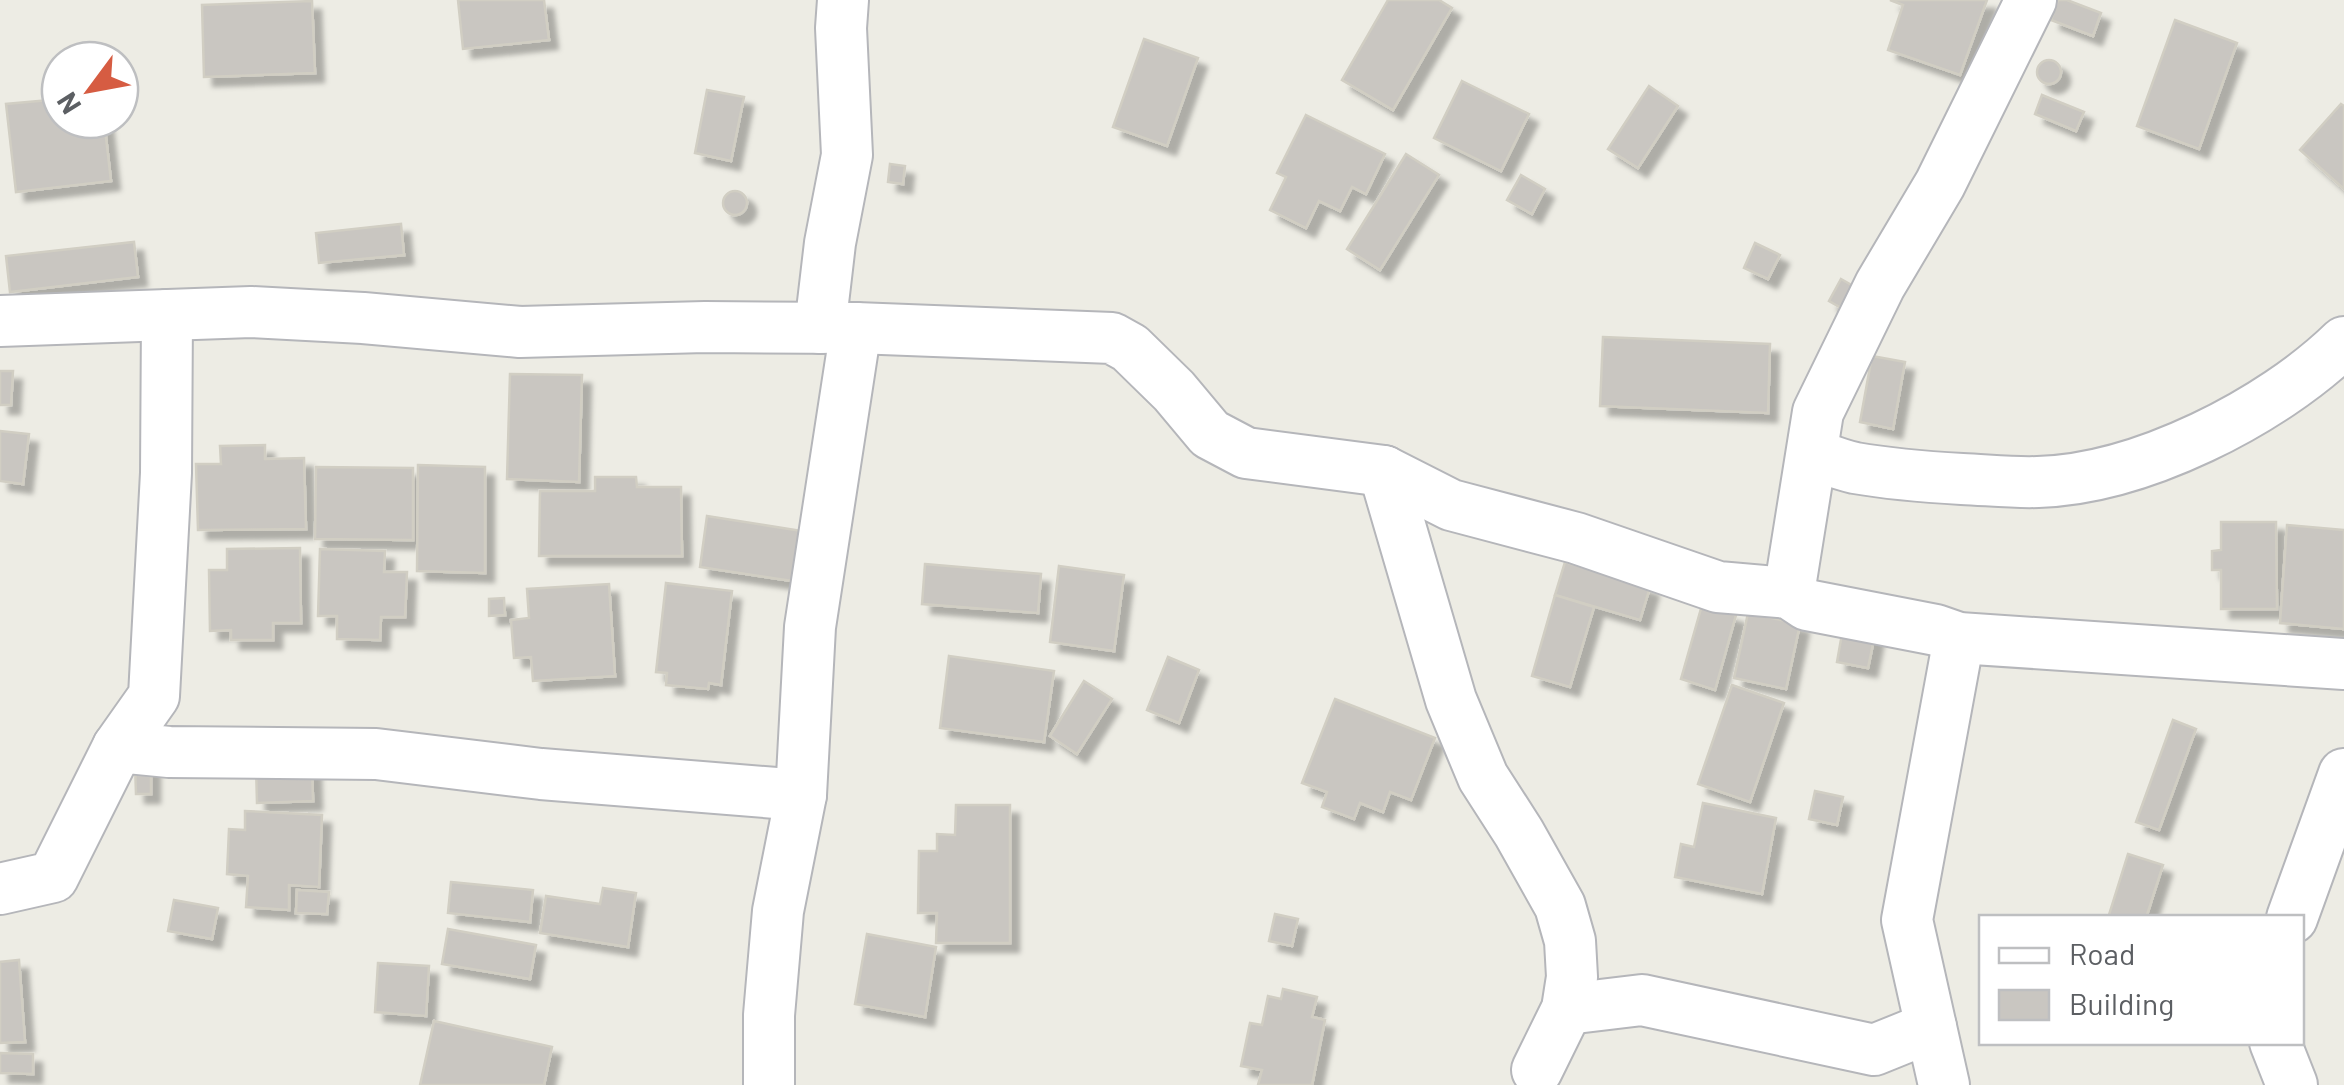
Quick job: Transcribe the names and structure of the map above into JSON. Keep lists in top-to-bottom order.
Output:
{
  "legend": ["Road", "Building"],
  "north": "bottom left"
}
